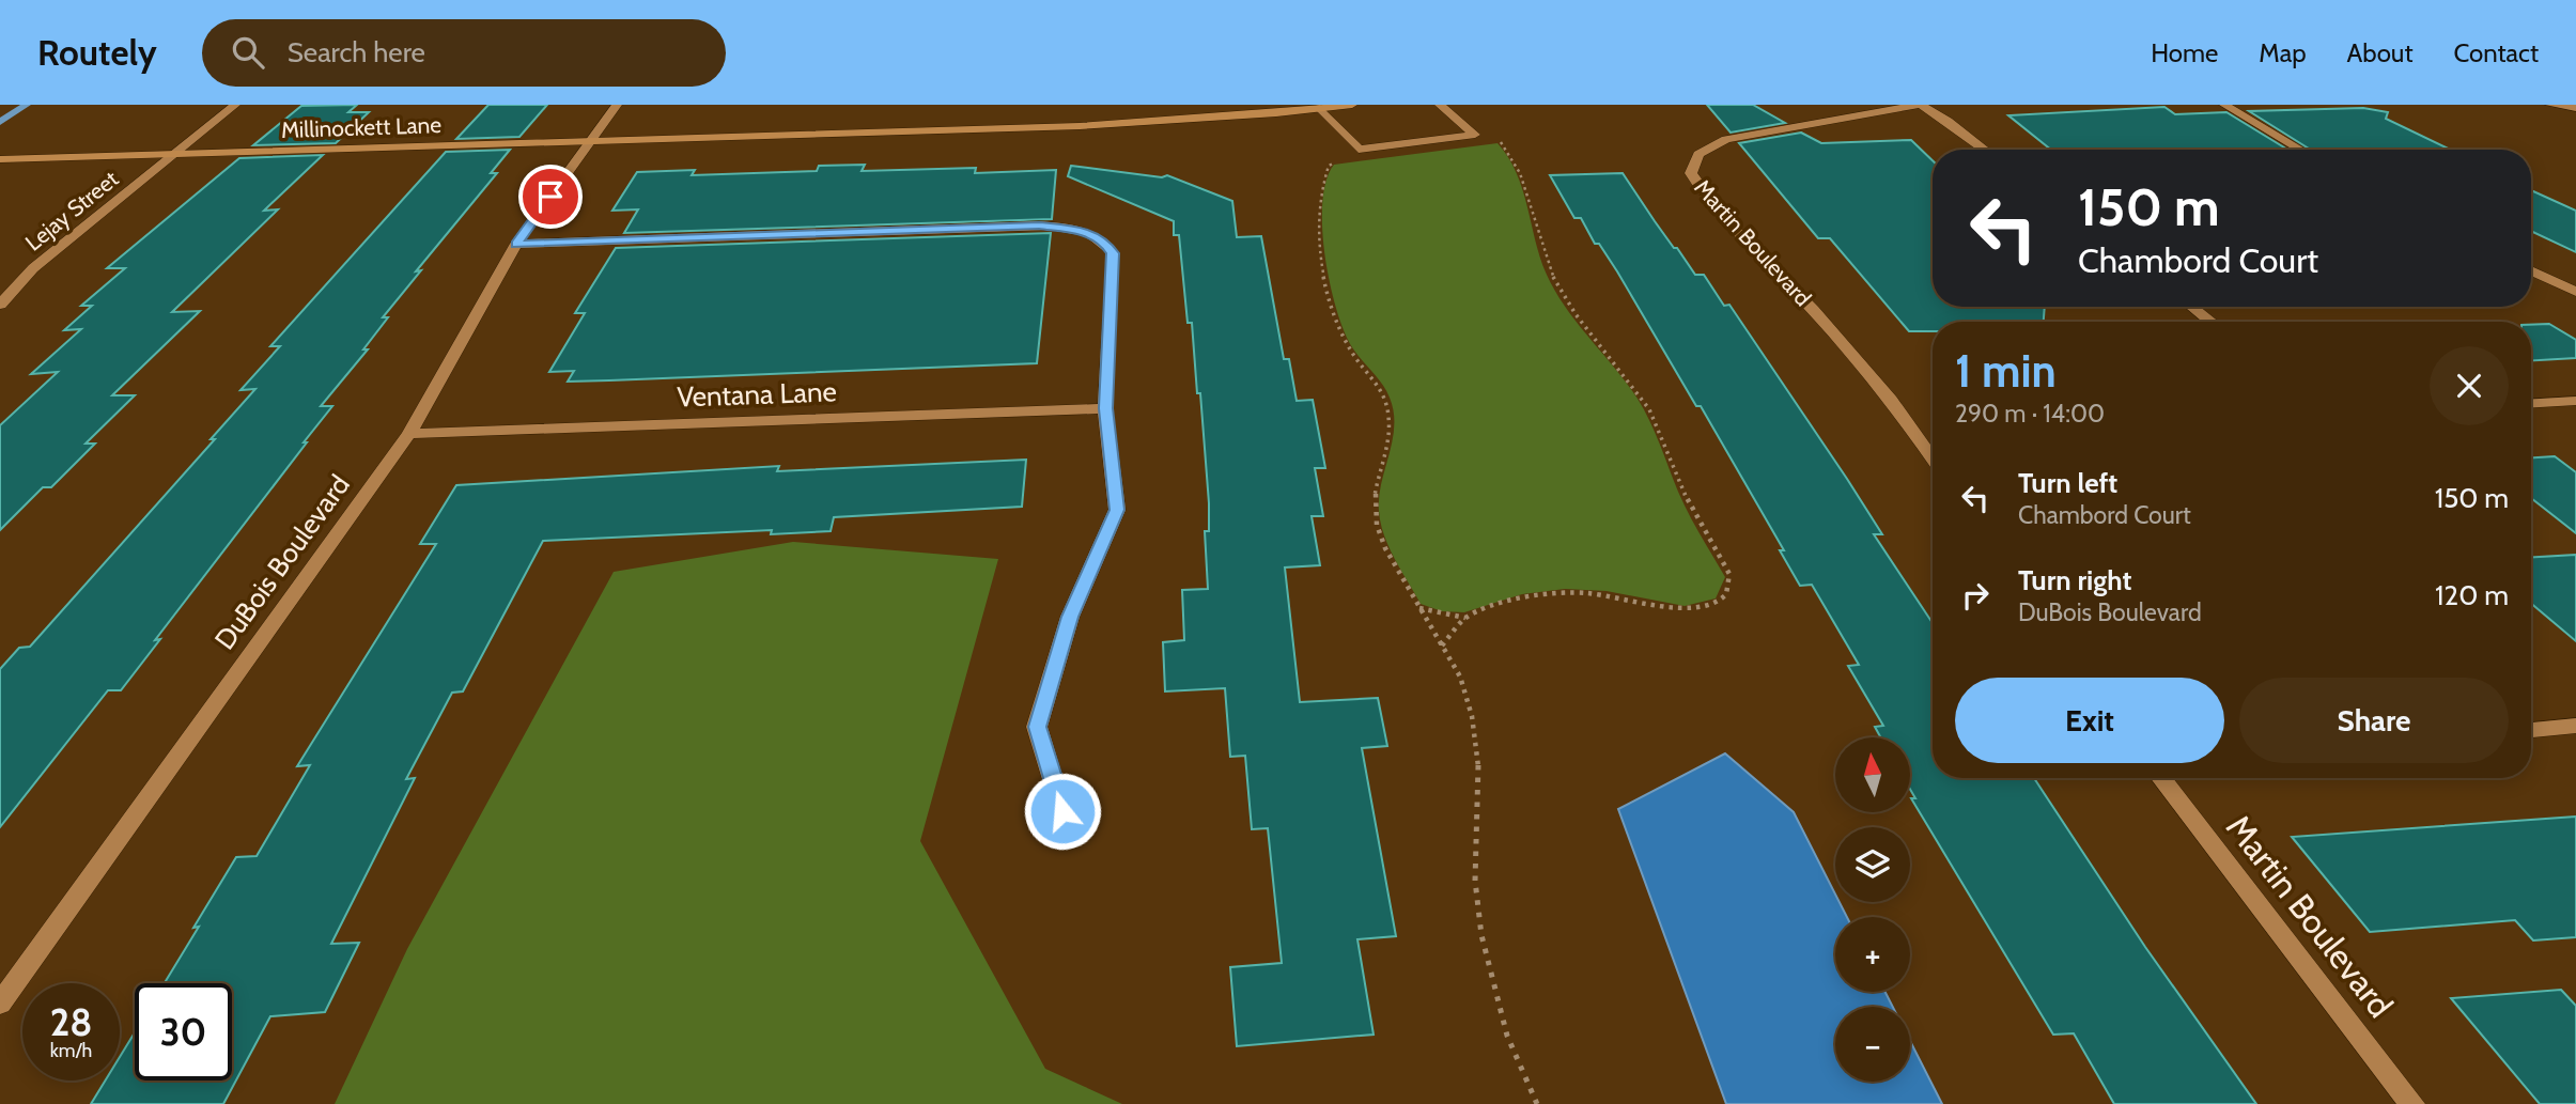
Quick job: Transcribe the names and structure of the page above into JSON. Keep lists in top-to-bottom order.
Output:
{
  "streets": {
    "street": [
      "Millinockett Lane",
      "Lejay Street",
      "Martin Boulevard",
      "Ventana Lane",
      "DuBois Boulevard"
    ]
  },
  "crossings": [
    ["Millinockett Lane", "Lejay Street"],
    ["Millinockett Lane", "DuBois Boulevard"],
    ["Ventana Lane", "DuBois Boulevard"]
  ],
  "north": "top",
  "page": {
    "header": "Routely",
    "search": "Search here",
    "nav": [
      "Home",
      "Map",
      "About",
      "Contact"
    ],
    "turn": ["150 m", "Chambord Court"],
    "heading": ["1 min", "290 m · 14:00"],
    "list": [
      {
        "name": "Turn left",
        "note": "Chambord Court",
        "value": "150 m"
      },
      {
        "name": "Turn right",
        "note": "DuBois Boulevard",
        "value": "120 m"
      }
    ],
    "buttons": ["Exit", "Share"],
    "map_buttons": ["+", "−"],
    "speed": "28 km/h",
    "limit": "30"
  }
}
